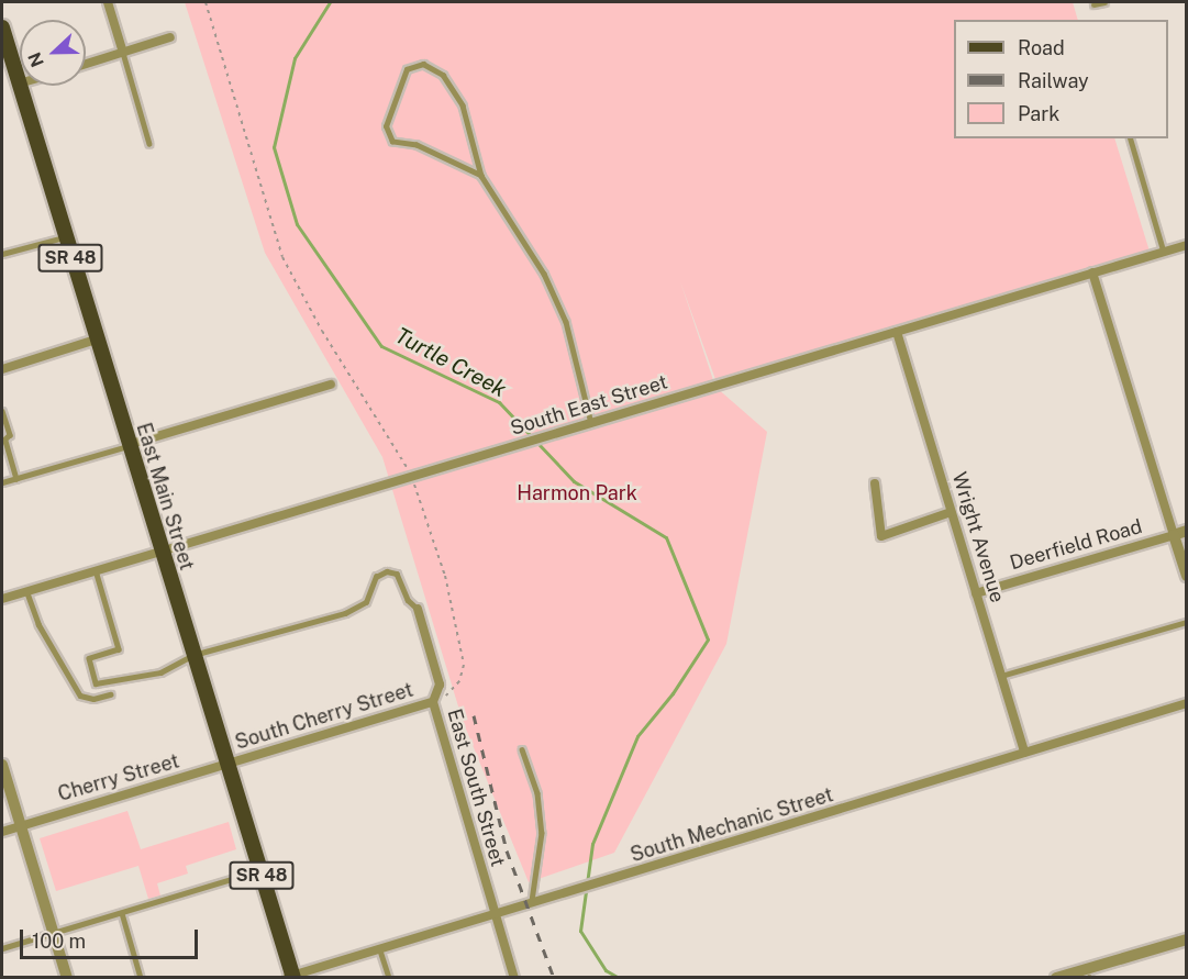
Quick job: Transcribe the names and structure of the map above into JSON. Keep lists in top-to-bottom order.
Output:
{
  "streets": {
    "main road": ["SR 48", "East Main Street"],
    "street": [
      "South East Street",
      "Wright Avenue",
      "Deerfield Road",
      "South Cherry Street",
      "Cherry Street",
      "East South Street",
      "South Mechanic Street"
    ]
  },
  "crossings": [
    ["South East Street", "East Main Street"],
    ["South East Street", "Wright Avenue"],
    ["East Main Street", "South Cherry Street"],
    ["East Main Street", "Cherry Street"],
    ["East Main Street", "South Mechanic Street"],
    ["Wright Avenue", "Deerfield Road"],
    ["Wright Avenue", "South Mechanic Street"],
    ["South Cherry Street", "Cherry Street"],
    ["South Cherry Street", "East South Street"],
    ["East South Street", "South Mechanic Street"]
  ],
  "water": ["Turtle Creek"],
  "parks": ["Harmon Park"],
  "legend": ["Road", "Railway", "Park"],
  "scale_bar": "100 m",
  "north": "left"
}
